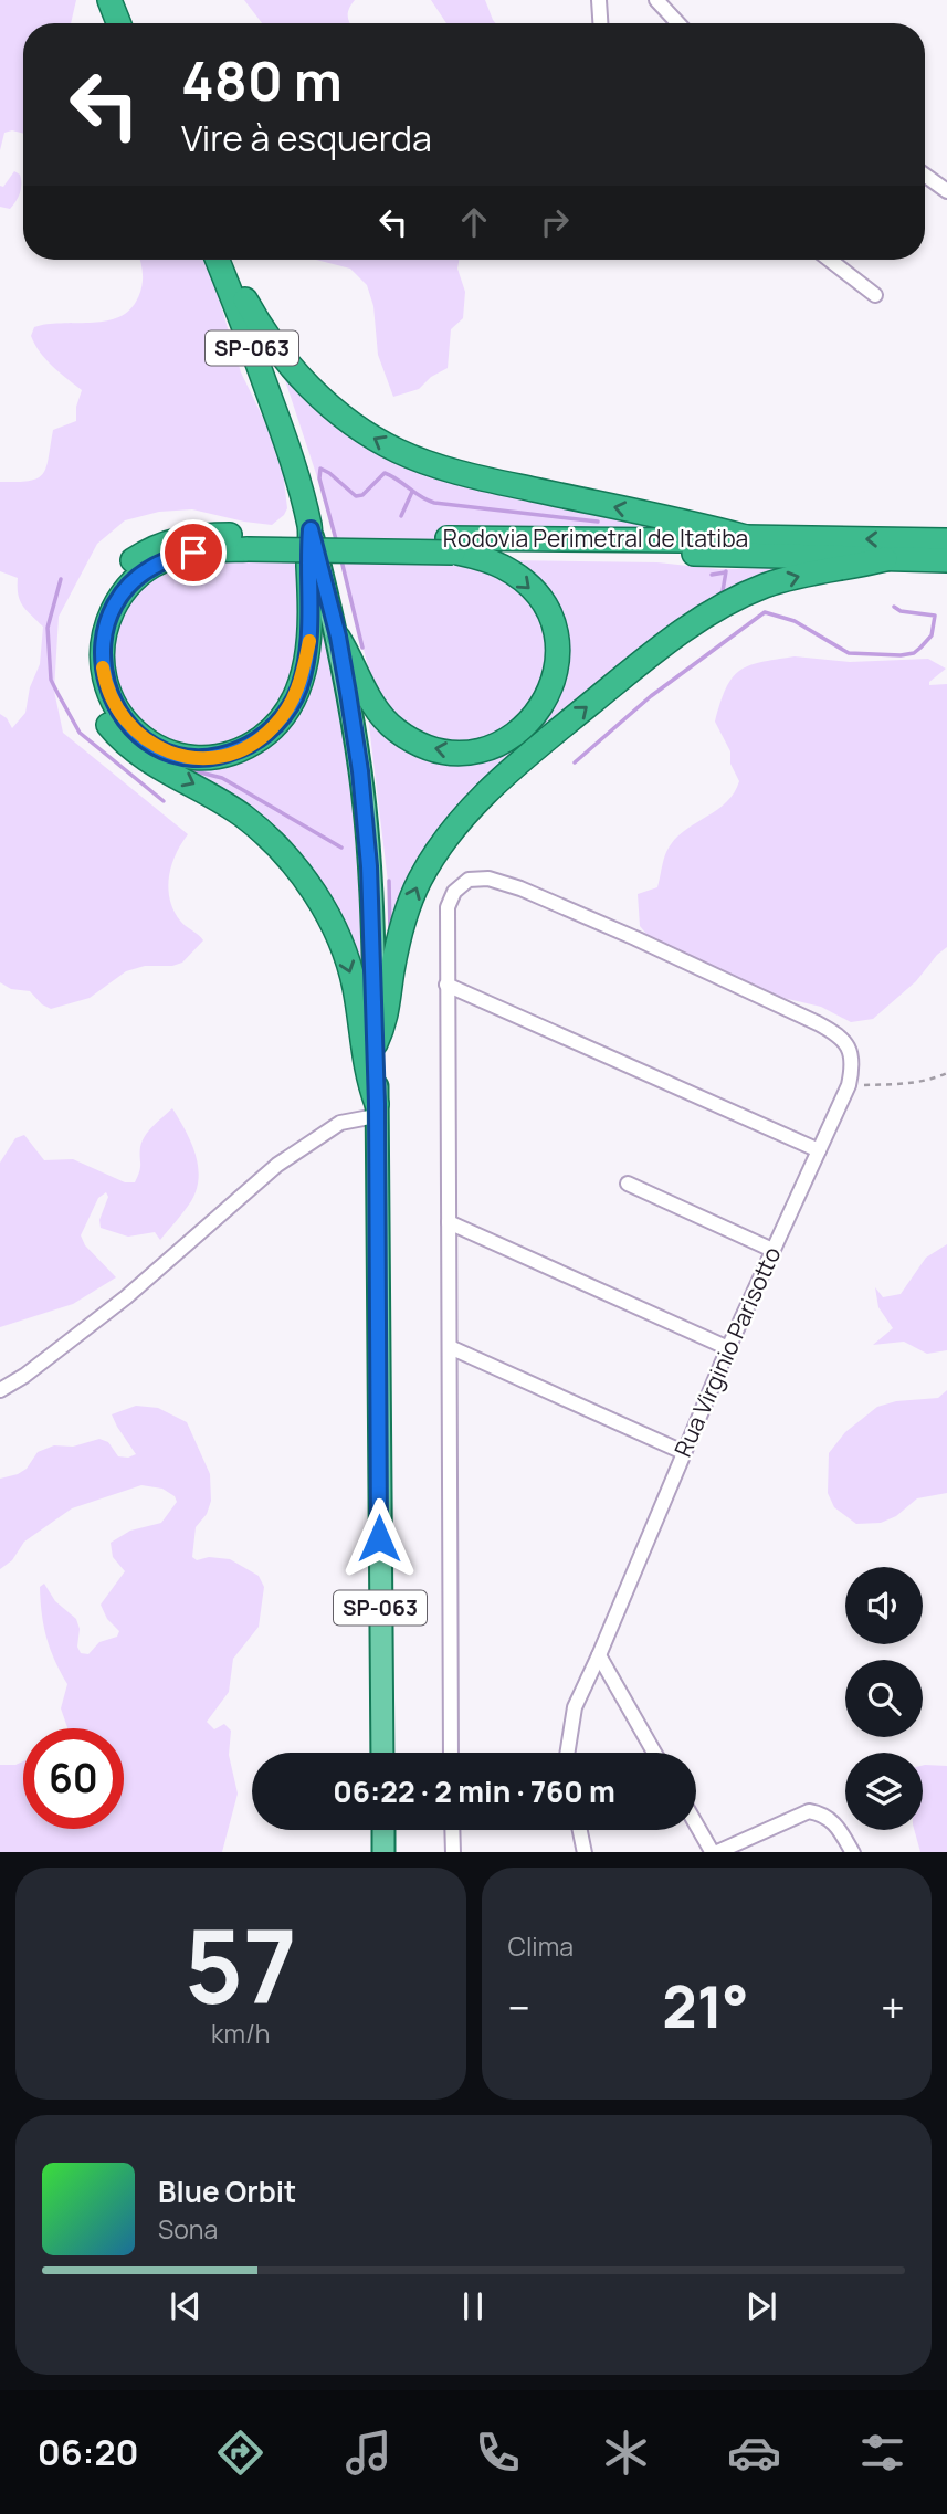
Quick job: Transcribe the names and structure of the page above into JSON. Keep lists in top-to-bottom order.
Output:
{
  "streets": {
    "highway": ["SP-063", "Rodovia Perimetral de Itatiba"],
    "street": ["Rua Virginio Parisotto"]
  },
  "page": {
    "turn": ["480 m", "Vire à esquerda"],
    "limit": "60",
    "trip": "06:22 · 2 min · 760 m",
    "tile": [
      ["57", "km/h"],
      "Clima"
    ],
    "heat": ["−", "21°", "+"],
    "song": ["Blue Orbit", "Sona"],
    "tabs": "06:20"
  }
}
